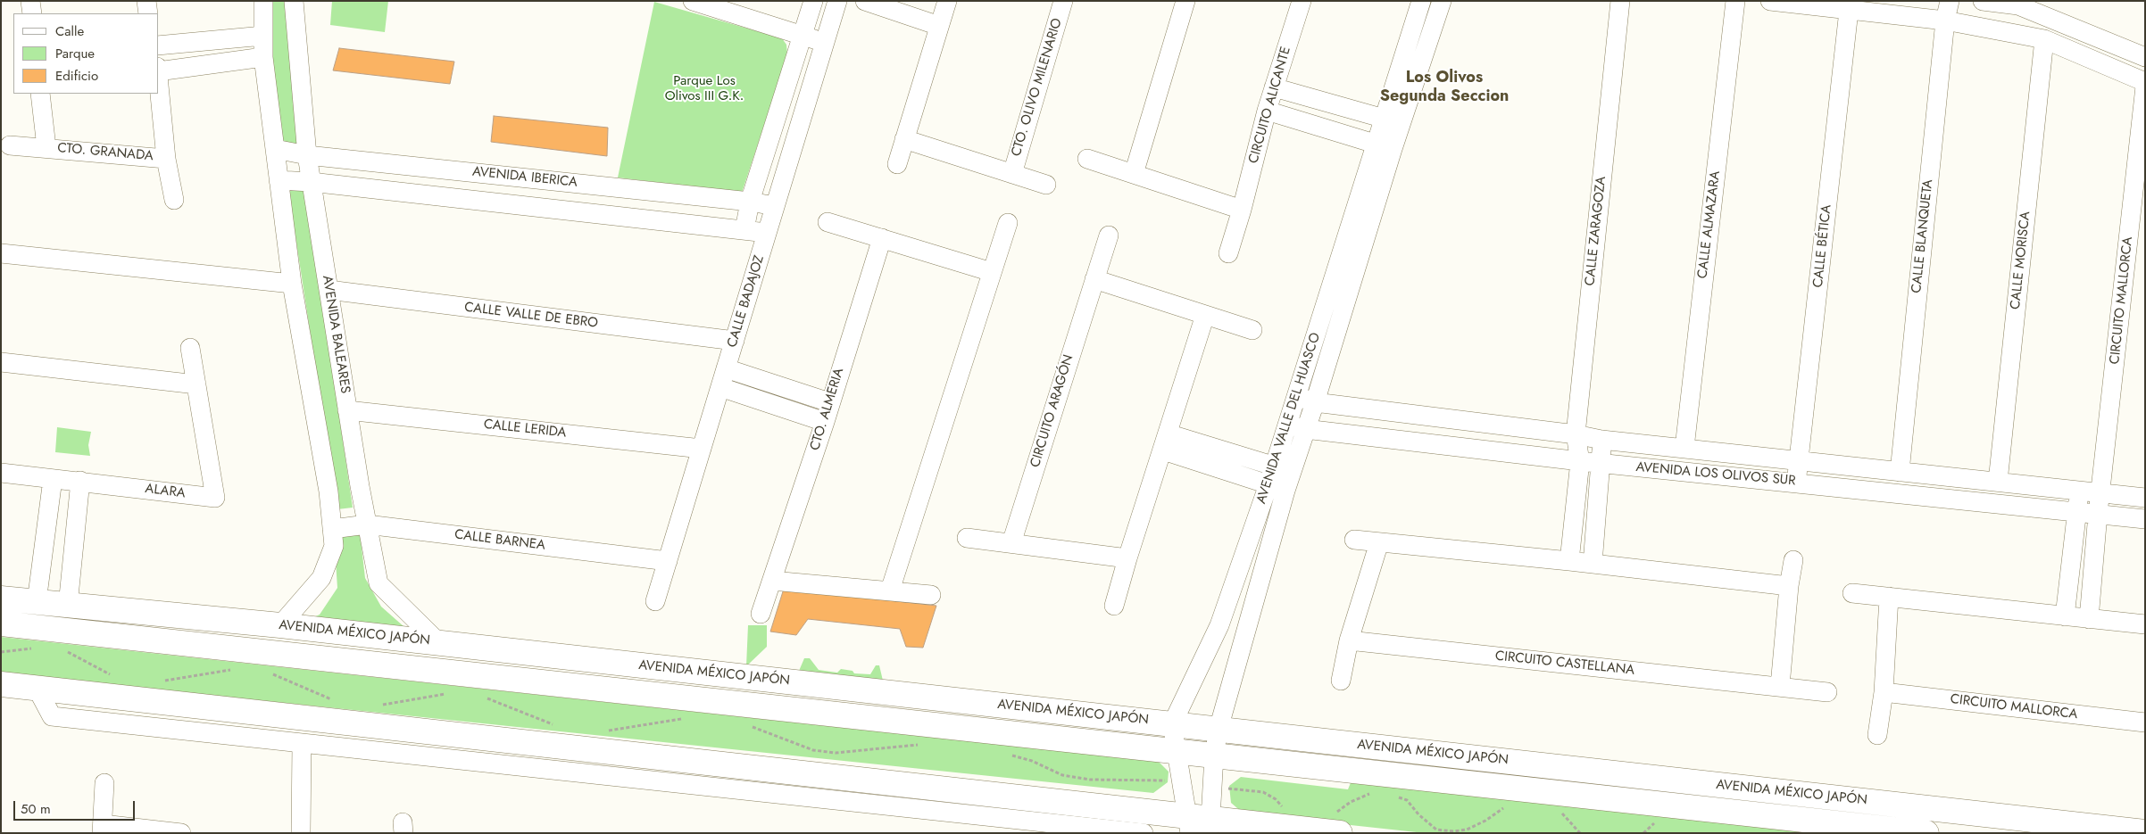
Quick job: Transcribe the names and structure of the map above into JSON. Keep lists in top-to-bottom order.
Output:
{
  "streets": {
    "street": [
      "CTO. OLIVO MILENARIO",
      "CIRCUITO ALICANTE",
      "CTO. GRANADA",
      "AVENIDA IBERICA",
      "CALLE ALMAZARA",
      "CALLE ZARAGOZA",
      "CALLE BLANQUETA",
      "CALLE BÉTICA",
      "CALLE MORISCA",
      "CIRCUITO MALLORCA",
      "CALLE BADAJOZ",
      "CALLE VALLE DE EBRO",
      "AVENIDA BALEARES",
      "CTO. ALMERIA",
      "CIRCUITO ARAGÓN",
      "AVENIDA VALLE DEL HUASCO",
      "CALLE LERIDA",
      "AVENIDA LOS OLIVOS SUR",
      "ALARA",
      "CALLE BARNEA",
      "AVENIDA MÉXICO JAPÓN",
      "CIRCUITO CASTELLANA"
    ]
  },
  "crossings": [
    ["AVENIDA IBERICA", "CALLE BADAJOZ"],
    ["AVENIDA IBERICA", "AVENIDA BALEARES"],
    ["CALLE ALMAZARA", "AVENIDA LOS OLIVOS SUR"],
    ["CALLE ZARAGOZA", "AVENIDA LOS OLIVOS SUR"],
    ["CALLE BLANQUETA", "AVENIDA LOS OLIVOS SUR"],
    ["CALLE BÉTICA", "AVENIDA LOS OLIVOS SUR"],
    ["CALLE MORISCA", "AVENIDA LOS OLIVOS SUR"],
    ["CIRCUITO MALLORCA", "AVENIDA LOS OLIVOS SUR"],
    ["CALLE BADAJOZ", "CALLE VALLE DE EBRO"],
    ["CALLE BADAJOZ", "CALLE LERIDA"],
    ["CALLE BADAJOZ", "CALLE BARNEA"],
    ["CALLE VALLE DE EBRO", "AVENIDA BALEARES"],
    ["AVENIDA BALEARES", "CALLE LERIDA"],
    ["AVENIDA BALEARES", "CALLE BARNEA"],
    ["AVENIDA BALEARES", "AVENIDA MÉXICO JAPÓN"],
    ["AVENIDA VALLE DEL HUASCO", "AVENIDA LOS OLIVOS SUR"],
    ["AVENIDA VALLE DEL HUASCO", "AVENIDA MÉXICO JAPÓN"]
  ],
  "districts": ["Los Olivos Segunda Seccion"],
  "parks": ["Parque Los Olivos III G.K."],
  "legend": ["Calle", "Parque", "Edificio"],
  "scale_bar": "50 m"
}
